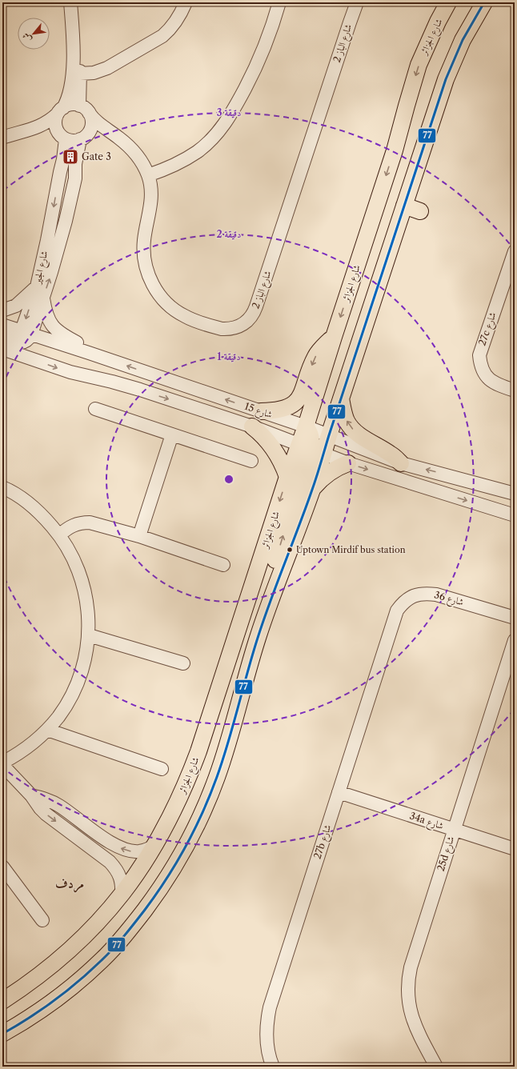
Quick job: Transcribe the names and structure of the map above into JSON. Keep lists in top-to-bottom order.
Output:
{
  "streets": {
    "main road": ["شارع الجزائر"],
    "street": [
      "شارع الباز 2",
      "شارع الجير",
      "27c شارع",
      "شارع 15",
      "شارع 36",
      "34a شارع",
      "27b شارع",
      "25d شارع"
    ]
  },
  "crossings": [
    ["شارع الجزائر", "شارع 15"],
    ["شارع الباز 2", "شارع الجير"],
    ["شارع الجير", "شارع 15"],
    ["شارع 36", "27b شارع"],
    ["34a شارع", "27b شارع"],
    ["34a شارع", "25d شارع"]
  ],
  "districts": ["مردف"],
  "places": {
    "building": ["Gate 3"],
    "other": ["Uptown Mirdif bus station"]
  },
  "lines": ["transit line 77"],
  "north": "bottom left",
  "rings": ["3 دقيقة", "2 دقيقة", "1 دقيقة"]
}
